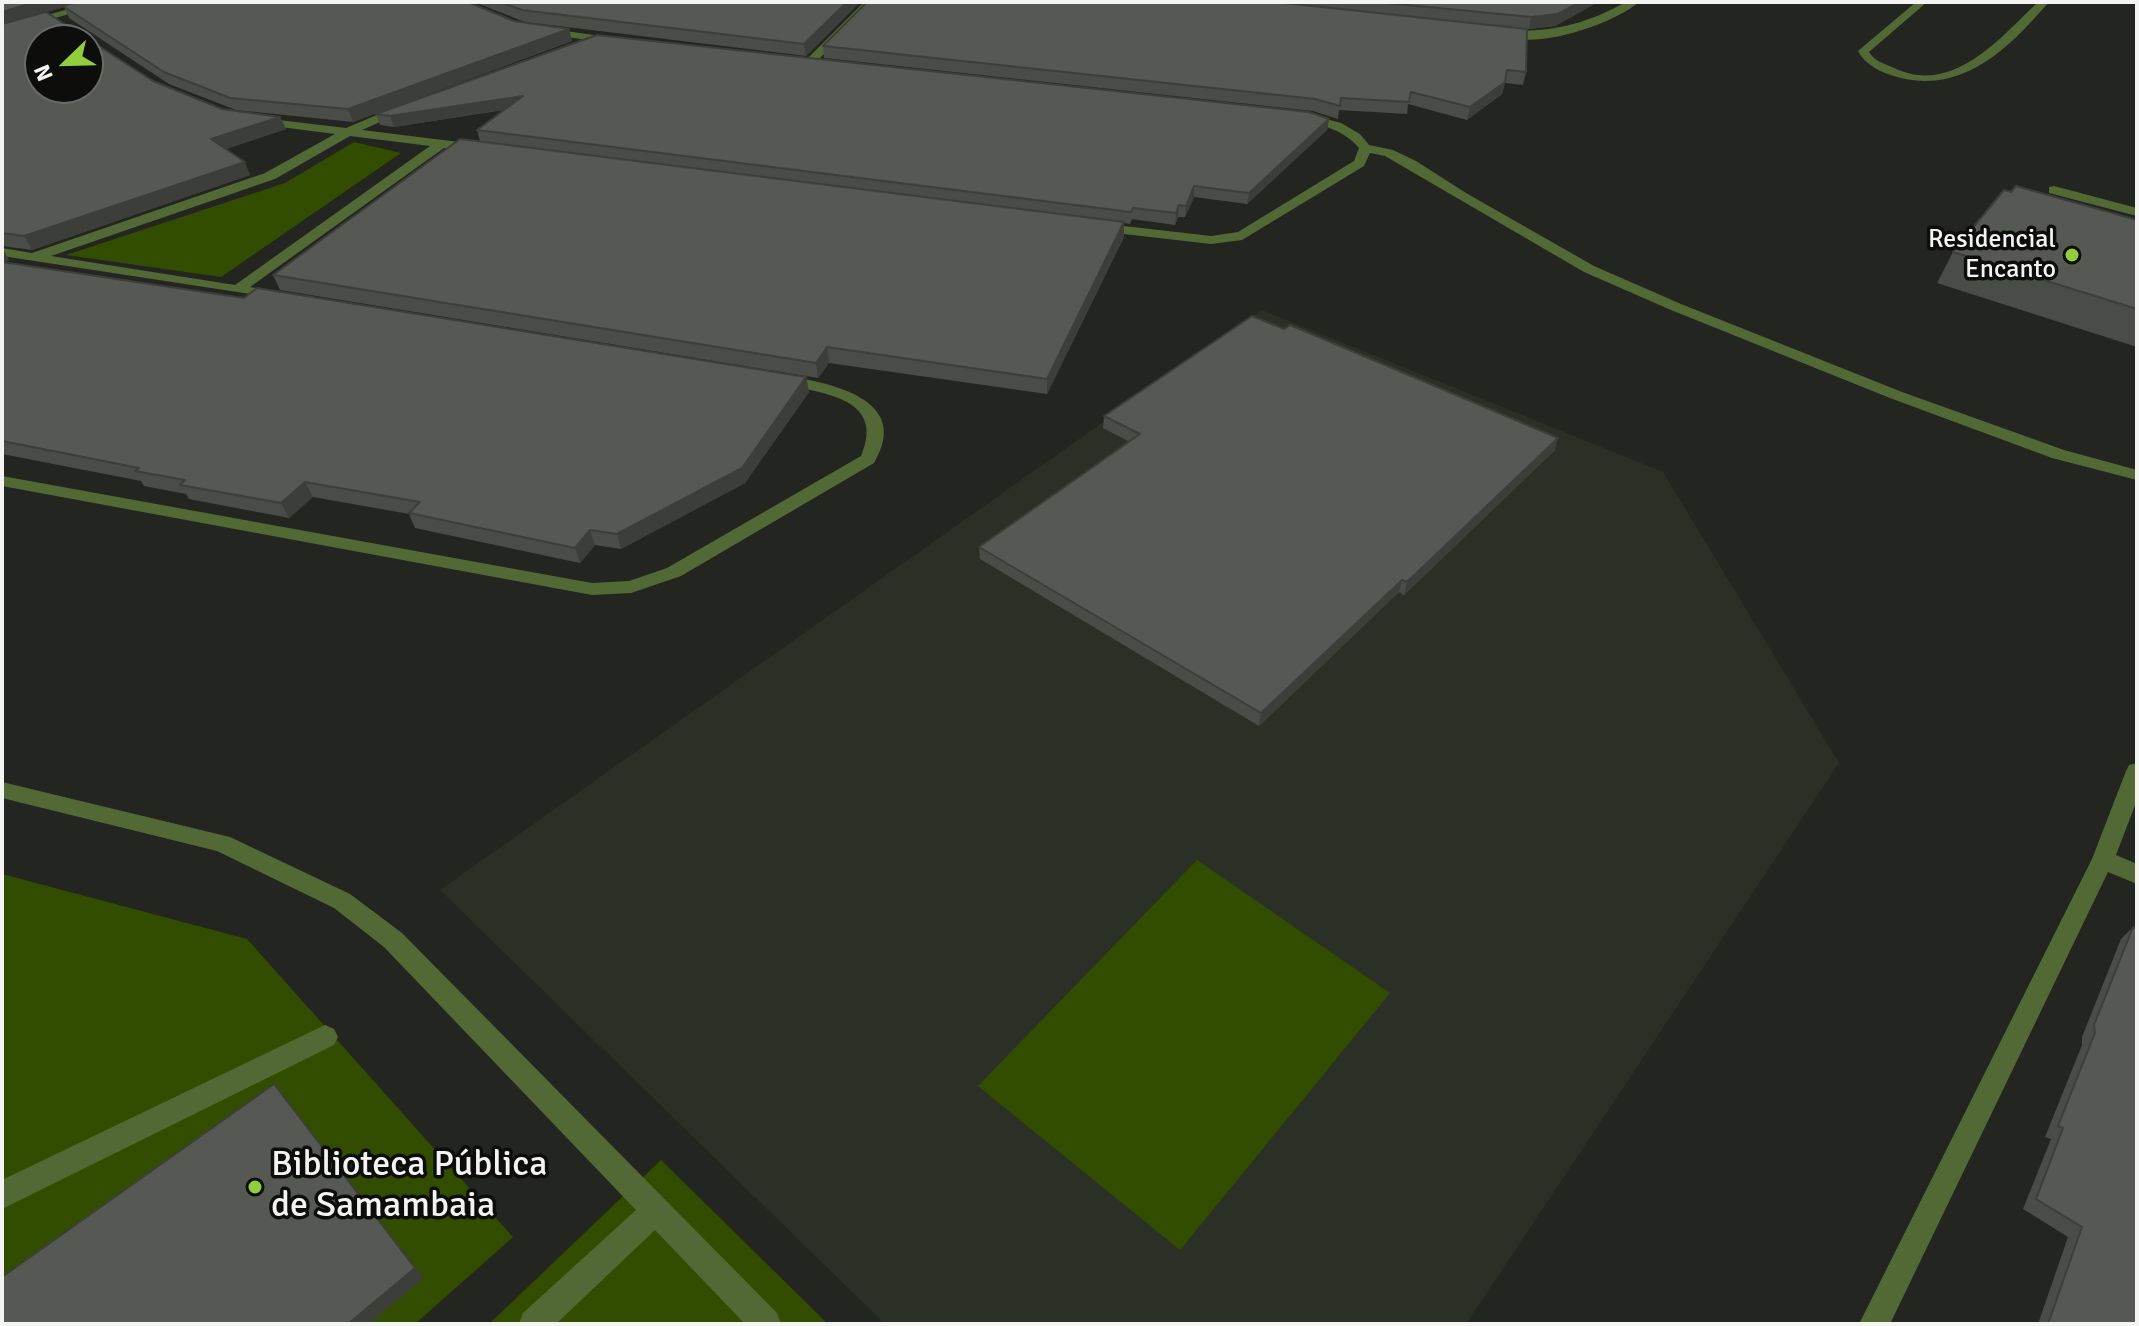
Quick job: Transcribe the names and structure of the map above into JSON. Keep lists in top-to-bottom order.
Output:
{
  "places": ["Residencial Encanto", "Biblioteca Pública de Samambaia"],
  "north": "bottom left"
}
